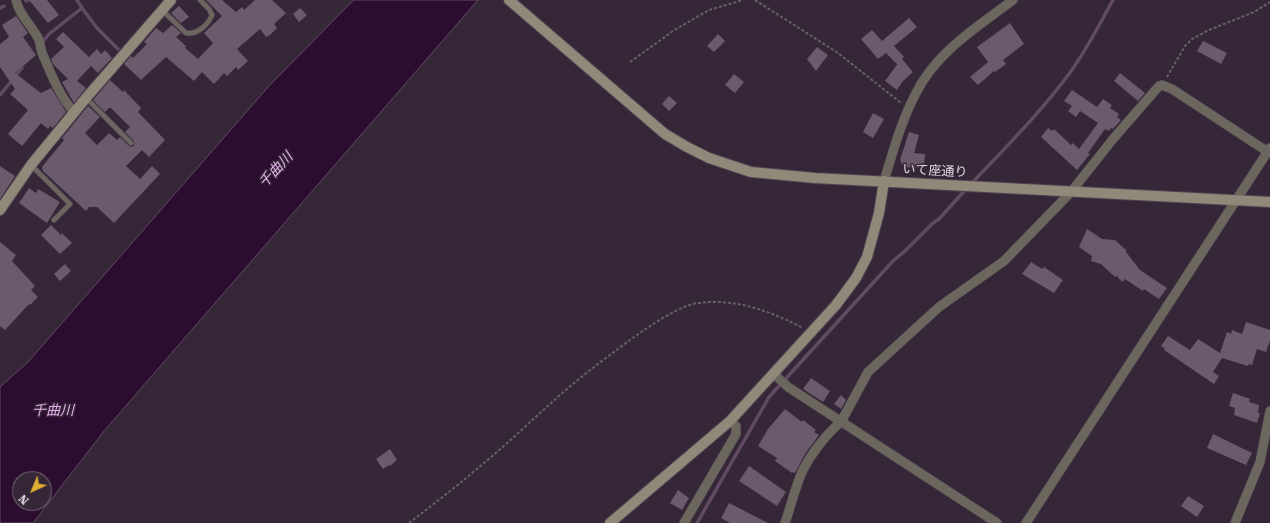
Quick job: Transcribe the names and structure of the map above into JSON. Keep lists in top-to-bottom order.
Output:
{
  "streets": {
    "street": ["いて座通り"]
  },
  "water": ["千曲川"],
  "north": "bottom left"
}
